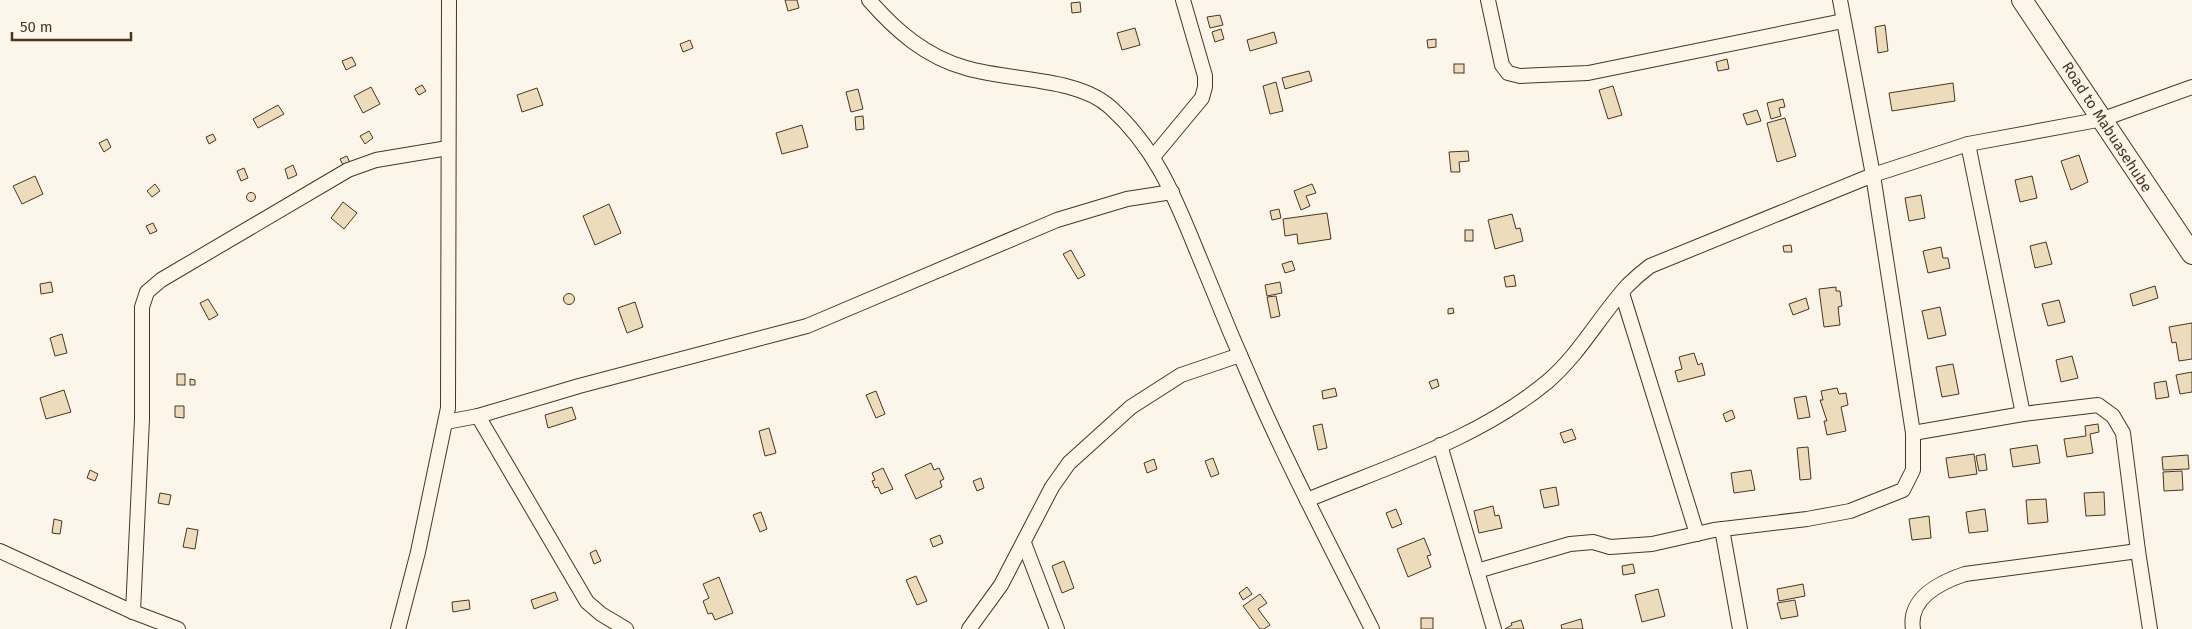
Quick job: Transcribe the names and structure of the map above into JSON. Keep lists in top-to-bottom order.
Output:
{
  "streets": {
    "main road": ["Road to Mabuasehube"]
  },
  "scale_bar": "50 m"
}
